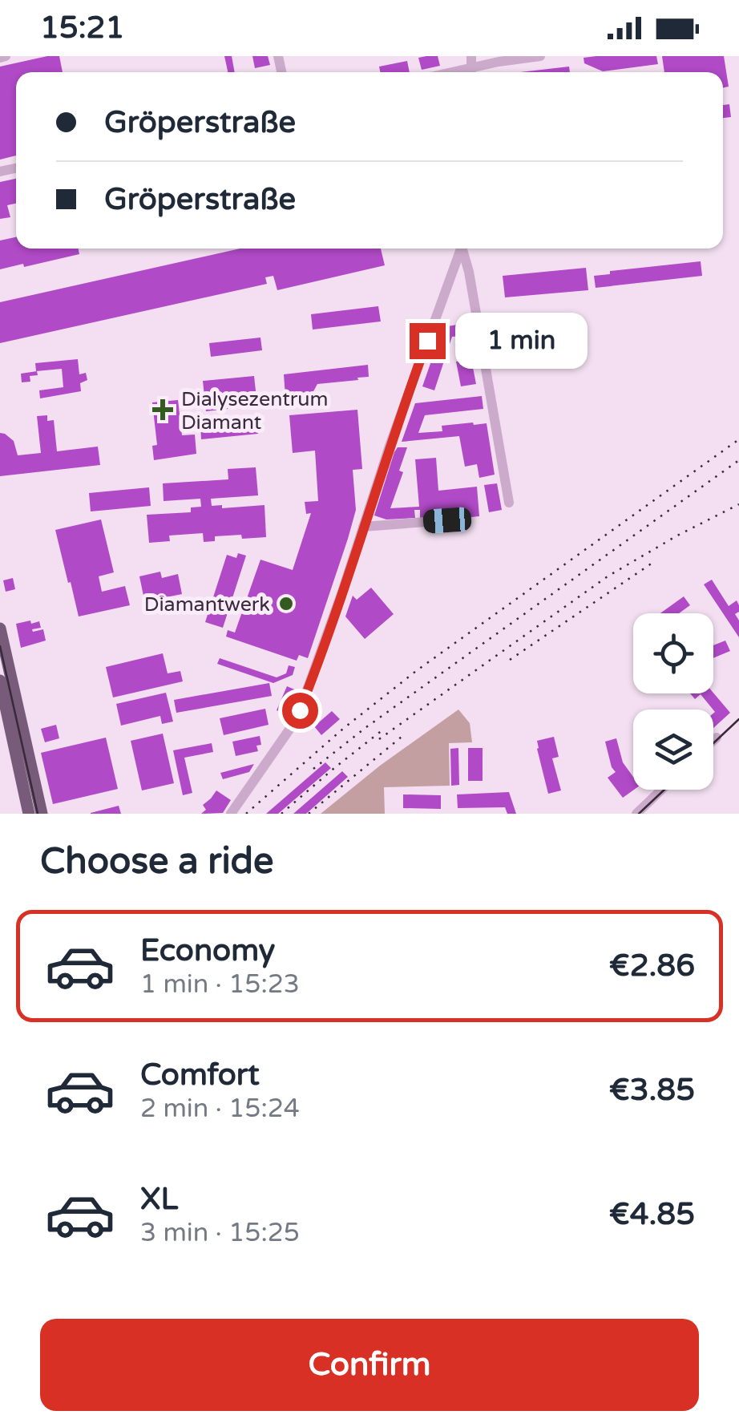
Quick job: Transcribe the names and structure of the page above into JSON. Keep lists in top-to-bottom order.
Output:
{
  "places": {
    "health": ["Dialysezentrum Diamant"],
    "other": ["Diamantwerk"]
  },
  "page": {
    "status": "15:21",
    "banner": ["Gröperstraße", "Gröperstraße"],
    "bubble": "1 min",
    "heading": "Choose a ride",
    "list": [
      {
        "name": "Economy",
        "note": "1 min · 15:23",
        "value": "€2.86"
      },
      {
        "name": "Comfort",
        "note": "2 min · 15:24",
        "value": "€3.85"
      },
      {
        "name": "XL",
        "note": "3 min · 15:25",
        "value": "€4.85"
      }
    ],
    "buttons": "Confirm"
  }
}
